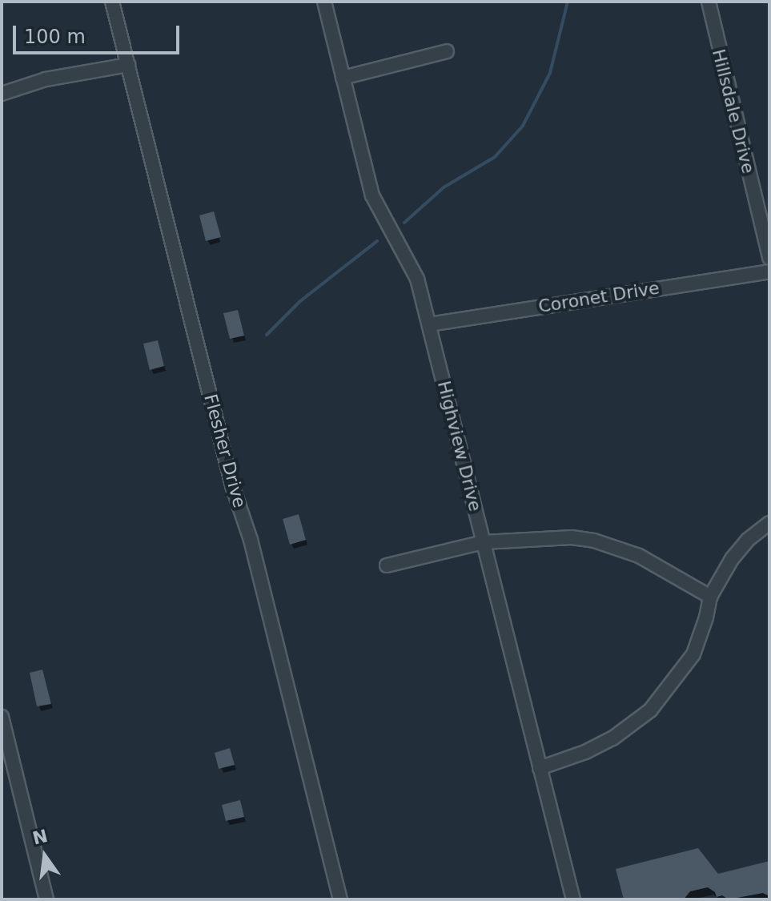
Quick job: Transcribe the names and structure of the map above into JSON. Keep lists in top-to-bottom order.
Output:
{
  "streets": {
    "street": [
      "Hillsdale Drive",
      "Coronet Drive",
      "Highview Drive",
      "Flesher Drive"
    ]
  },
  "crossings": [
    ["Coronet Drive", "Highview Drive"]
  ],
  "scale_bar": "100 m",
  "north": "top"
}
